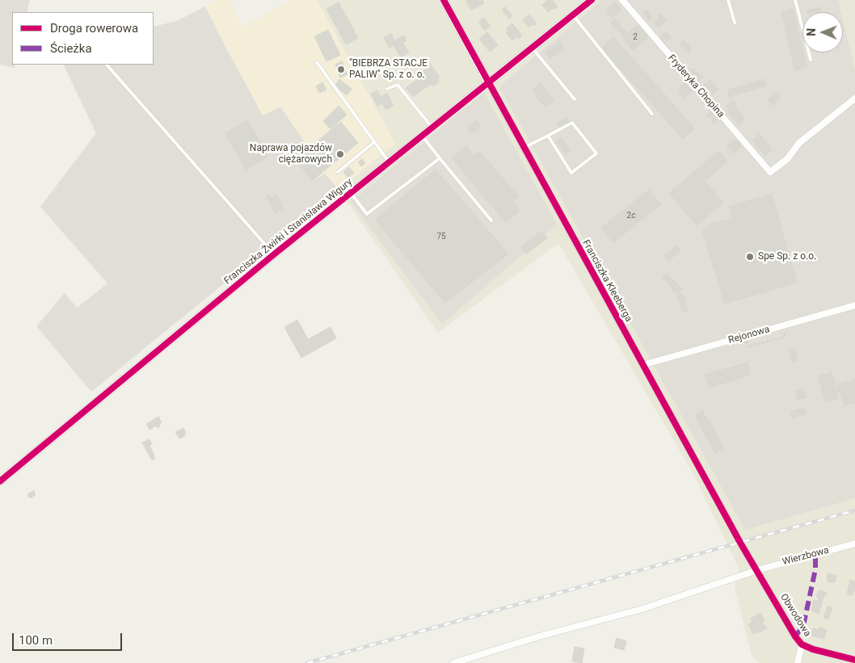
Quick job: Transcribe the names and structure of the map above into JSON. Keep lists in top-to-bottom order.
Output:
{
  "streets": {
    "street": [
      "Fryderyka Chopina",
      "Franciszka Żwirki i Stanisława Wigury",
      "Franciszka Kleeberga",
      "Rejonowa",
      "Wierzbowa",
      "Obwodowa"
    ]
  },
  "crossings": [
    ["Franciszka Żwirki i Stanisława Wigury", "Franciszka Kleeberga"],
    ["Franciszka Kleeberga", "Rejonowa"],
    ["Franciszka Kleeberga", "Wierzbowa"],
    ["Franciszka Kleeberga", "Obwodowa"],
    ["Wierzbowa", "Obwodowa"]
  ],
  "places": ["\"BIEBRZA STACJE PALIW\" Sp. z o. o.", "Naprawa pojazdów ciężarowych", "Spe Sp. z o.o."],
  "house_numbers": ["2", "2c", "75"],
  "legend": ["Droga rowerowa", "Ścieżka"],
  "scale_bar": "100 m",
  "north": "left"
}
